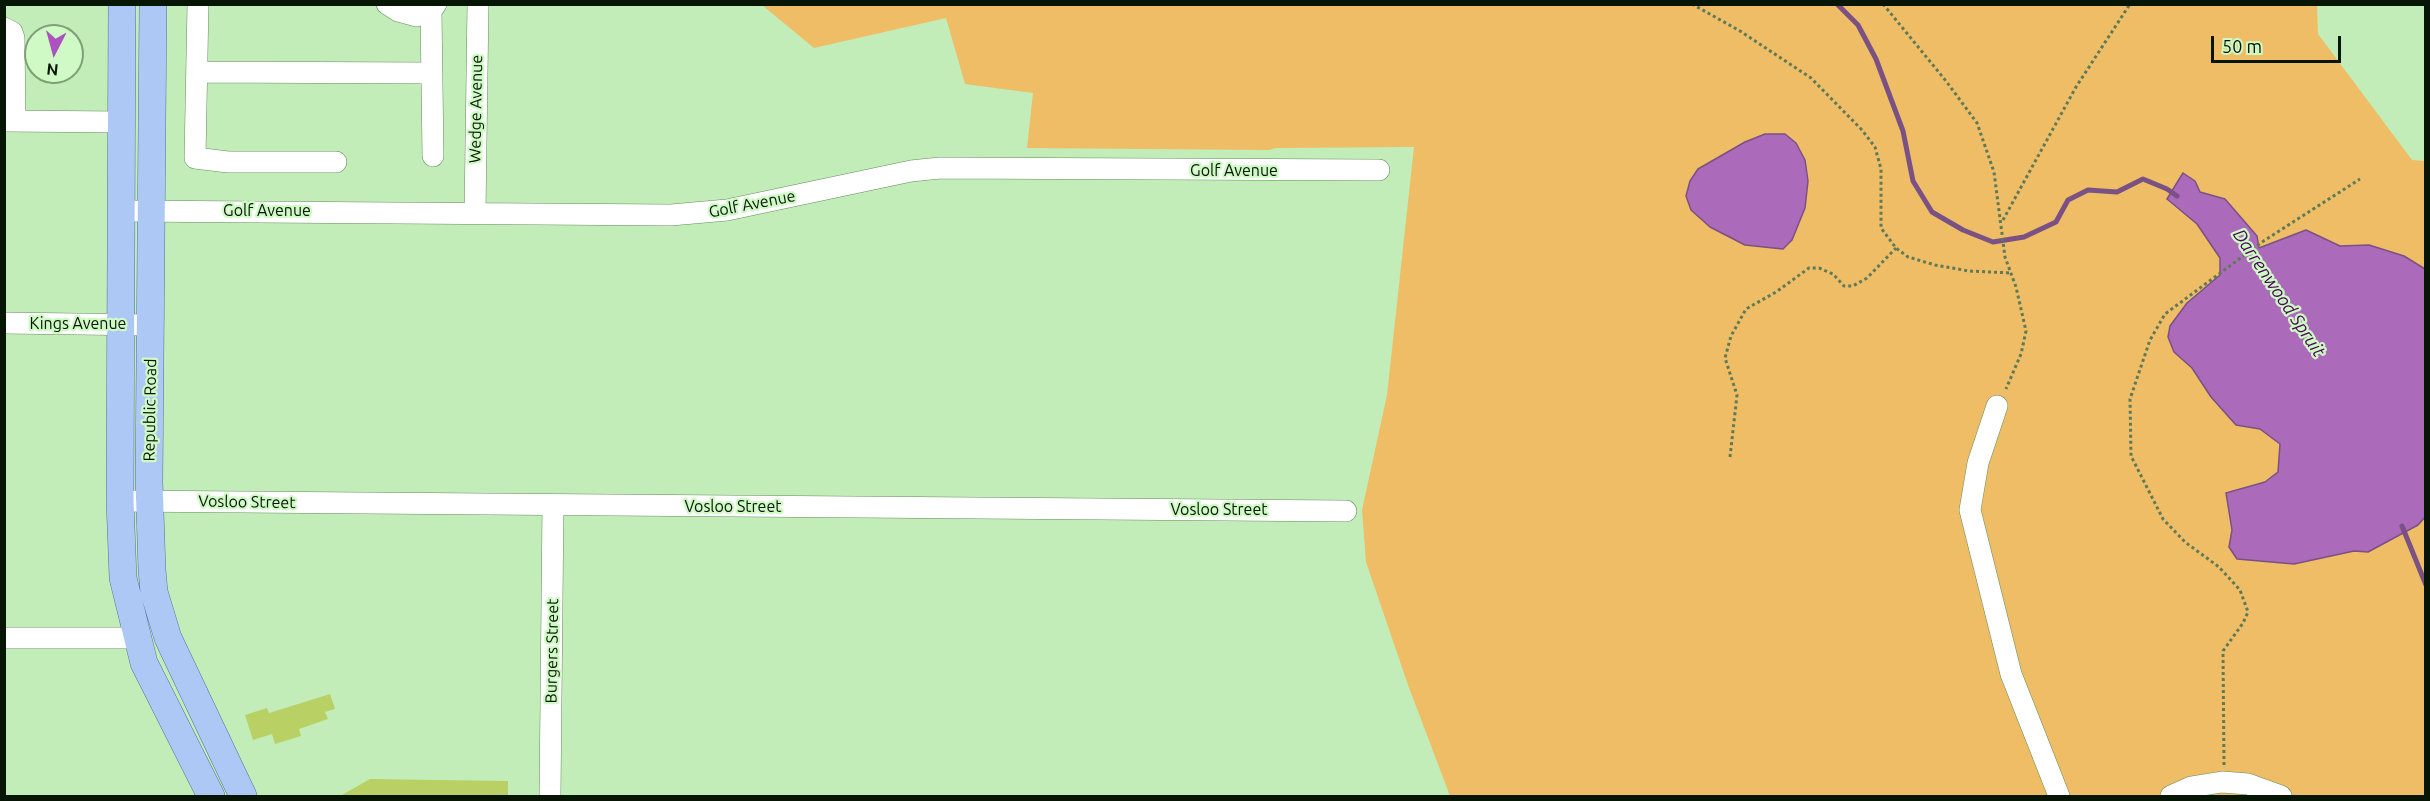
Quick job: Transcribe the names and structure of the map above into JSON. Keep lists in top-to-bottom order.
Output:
{
  "streets": {
    "main road": ["Republic Road"],
    "street": [
      "Wedge Avenue",
      "Golf Avenue",
      "Kings Avenue",
      "Vosloo Street",
      "Burgers Street"
    ]
  },
  "crossings": [
    ["Wedge Avenue", "Golf Avenue"],
    ["Golf Avenue", "Republic Road"],
    ["Kings Avenue", "Republic Road"],
    ["Republic Road", "Vosloo Street"],
    ["Vosloo Street", "Burgers Street"]
  ],
  "water": ["Darrenwood Spruit"],
  "scale_bar": "50 m",
  "north": "bottom"
}
